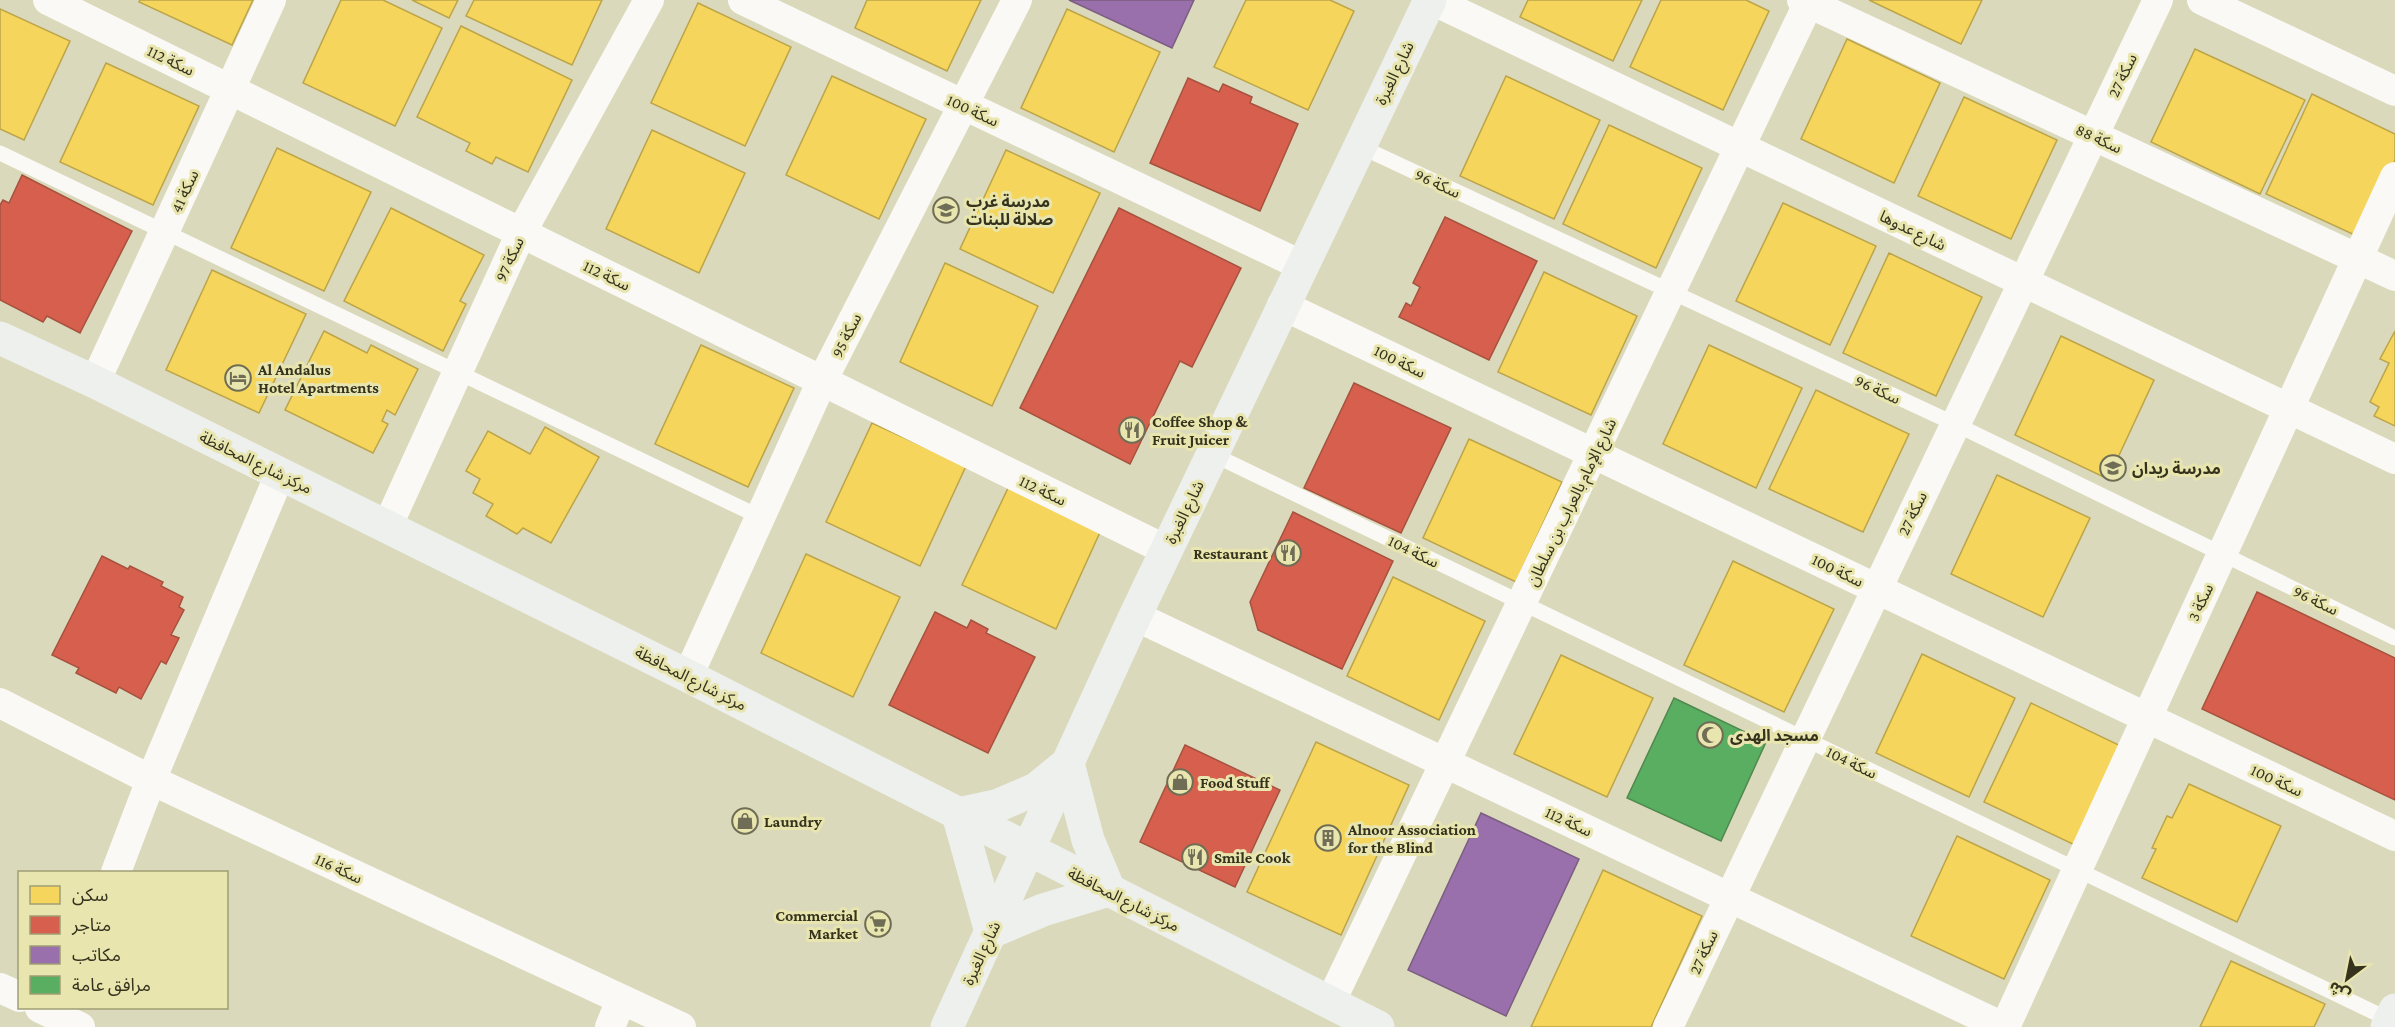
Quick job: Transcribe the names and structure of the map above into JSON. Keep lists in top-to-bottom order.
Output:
{
  "streets": {
    "street": [
      "سكة 112",
      "شارع الغبرة",
      "سكة 27",
      "سكة 100",
      "سكة 88",
      "سكة 41",
      "شارع عدوها",
      "سكة 97",
      "سكة 95",
      "مركز شارع المحافظة",
      "شارع الإمام بالعراب بن سلطان",
      "سكة 3",
      "سكة 116"
    ],
    "lane": ["سكة 96", "سكة 104"]
  },
  "crossings": [
    ["سكة 112", "شارع الغبرة"],
    ["سكة 112", "سكة 27"],
    ["سكة 112", "سكة 41"],
    ["سكة 112", "سكة 97"],
    ["سكة 112", "سكة 95"],
    ["سكة 112", "شارع الإمام بالعراب بن سلطان"],
    ["سكة 112", "سكة 3"],
    ["شارع الغبرة", "سكة 100"],
    ["شارع الغبرة", "سكة 96"],
    ["شارع الغبرة", "شارع عدوها"],
    ["شارع الغبرة", "مركز شارع المحافظة"],
    ["شارع الغبرة", "سكة 104"],
    ["سكة 27", "سكة 100"],
    ["سكة 27", "سكة 88"],
    ["سكة 27", "سكة 96"],
    ["سكة 27", "شارع عدوها"],
    ["سكة 27", "سكة 104"],
    ["سكة 100", "سكة 95"],
    ["سكة 100", "شارع الإمام بالعراب بن سلطان"],
    ["سكة 100", "سكة 3"],
    ["سكة 88", "شارع الإمام بالعراب بن سلطان"],
    ["سكة 88", "سكة 3"],
    ["سكة 96", "شارع الإمام بالعراب بن سلطان"],
    ["سكة 96", "سكة 3"],
    ["سكة 41", "مركز شارع المحافظة"],
    ["شارع عدوها", "شارع الإمام بالعراب بن سلطان"],
    ["شارع عدوها", "سكة 3"],
    ["سكة 97", "مركز شارع المحافظة"],
    ["سكة 95", "مركز شارع المحافظة"],
    ["مركز شارع المحافظة", "شارع الإمام بالعراب بن سلطان"],
    ["شارع الإمام بالعراب بن سلطان", "سكة 104"],
    ["سكة 104", "سكة 3"]
  ],
  "places": {
    "school or university": ["مدرسة غرب صلالة للبنات", "مدرسة ريدان"],
    "hotel": ["Al Andalus Hotel Apartments"],
    "restaurant": ["Coffee Shop & Fruit Juicer", "Restaurant", "Smile Cook"],
    "mosque": ["مسجد الهدى"],
    "shop": ["Food Stuff", "Laundry"],
    "building": ["Alnoor Association for the Blind"],
    "supermarket": ["Commercial Market"]
  },
  "legend": [
    "سكن",
    "متاجر",
    "مكاتب",
    "مرافق عامة"
  ],
  "north": "bottom left"
}
